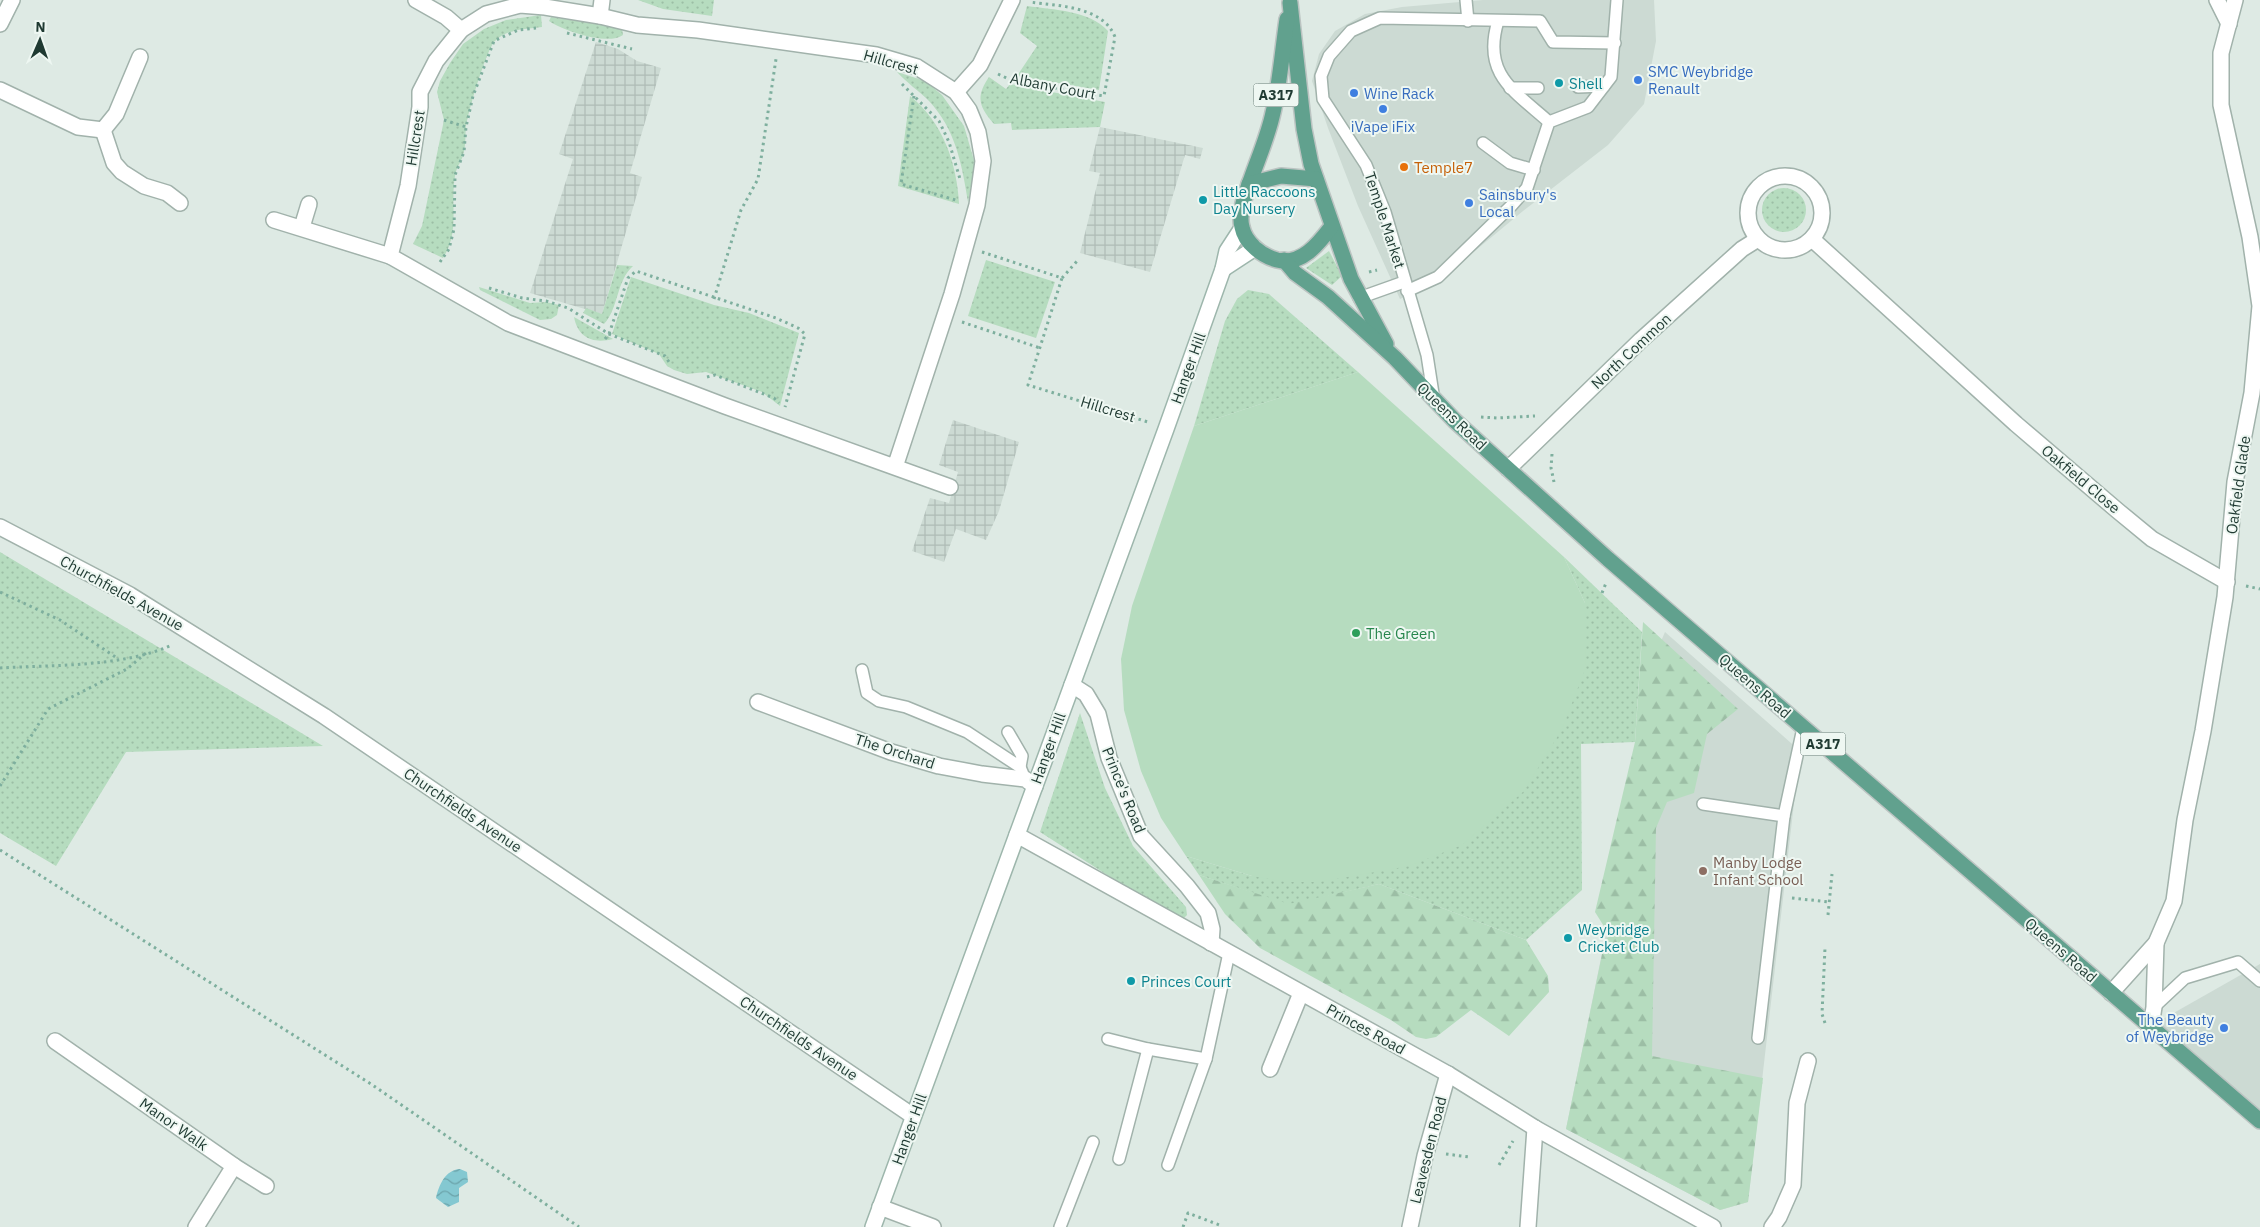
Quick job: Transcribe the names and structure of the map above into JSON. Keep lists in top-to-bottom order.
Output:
{
  "streets": {
    "main road": ["A317", "Queens Road"],
    "street": [
      "Hillcrest",
      "North Common",
      "Hanger Hill",
      "Oakfield Close",
      "Oakfield Glade",
      "Churchfields Avenue",
      "The Orchard",
      "Prince's Road",
      "Princes Road",
      "Manor Walk",
      "Leavesden Road"
    ],
    "lane": ["Temple Market"],
    "path": ["Albany Court"]
  },
  "crossings": [
    ["Hillcrest", "Hanger Hill"],
    ["A317", "Hanger Hill"],
    ["A317", "Queens Road"],
    ["Temple Market", "Queens Road"],
    ["North Common", "Queens Road"],
    ["North Common", "Oakfield Close"],
    ["Hanger Hill", "Queens Road"],
    ["Hanger Hill", "Churchfields Avenue"],
    ["Hanger Hill", "The Orchard"],
    ["Hanger Hill", "Prince's Road"],
    ["Hanger Hill", "Princes Road"],
    ["Queens Road", "Oakfield Glade"],
    ["Oakfield Close", "Oakfield Glade"],
    ["Prince's Road", "Princes Road"],
    ["Princes Road", "Leavesden Road"]
  ],
  "places": [
    "SMC Weybridge Renault",
    "Shell",
    "Wine Rack",
    "iVape iFix",
    "Temple7",
    "Little Raccoons Day Nursery",
    "Sainsbury's Local",
    "The Green",
    "Manby Lodge Infant School",
    "Weybridge Cricket Club",
    "Princes Court",
    "The Beauty of Weybridge"
  ],
  "north": "top"
}
